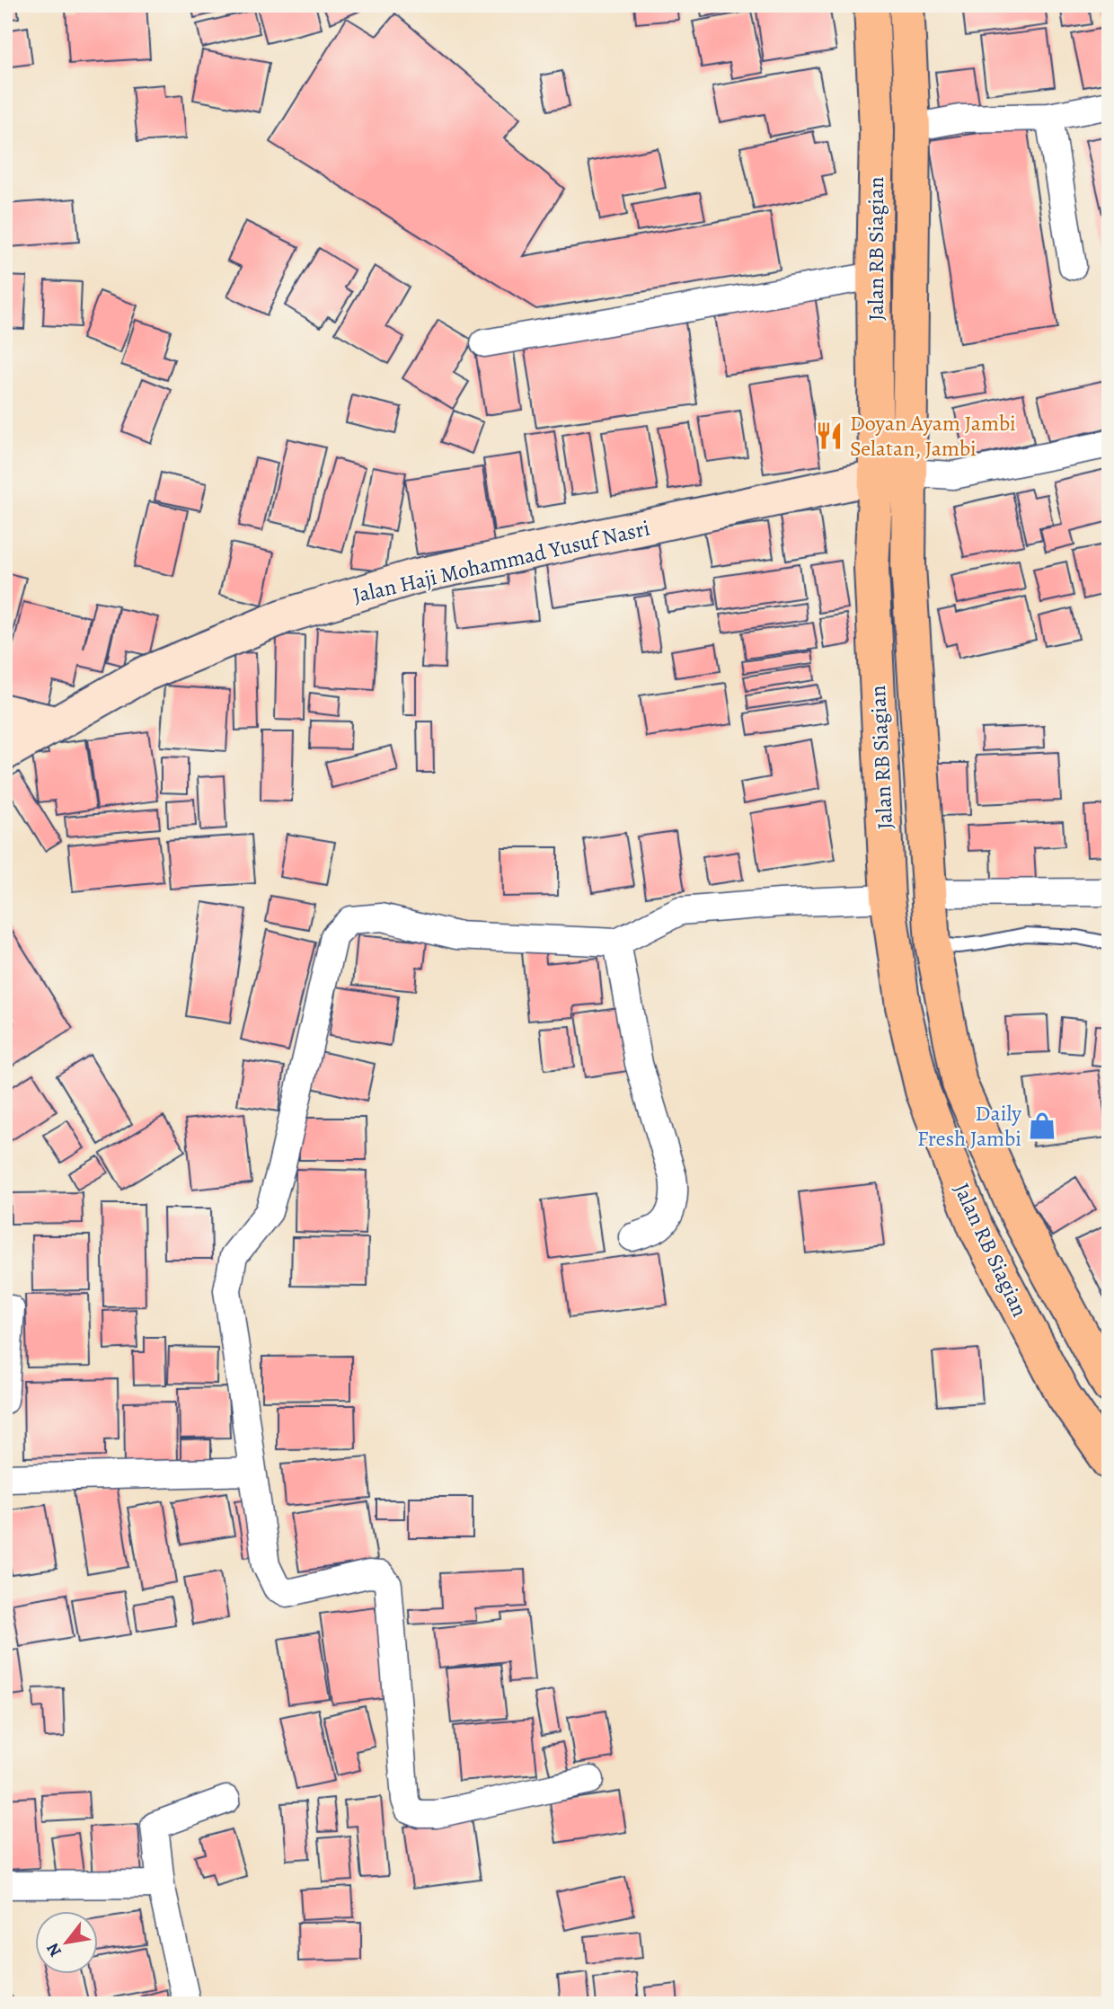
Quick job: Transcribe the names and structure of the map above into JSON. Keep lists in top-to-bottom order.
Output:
{
  "streets": {
    "highway": ["Jalan RB Siagian"],
    "street": ["Jalan Haji Mohammad Yusuf Nasri"]
  },
  "crossings": [
    ["Jalan RB Siagian", "Jalan Haji Mohammad Yusuf Nasri"]
  ],
  "places": {
    "restaurant": ["Doyan Ayam Jambi Selatan, Jambi"],
    "shop": ["Daily Fresh Jambi"]
  },
  "north": "bottom left"
}
